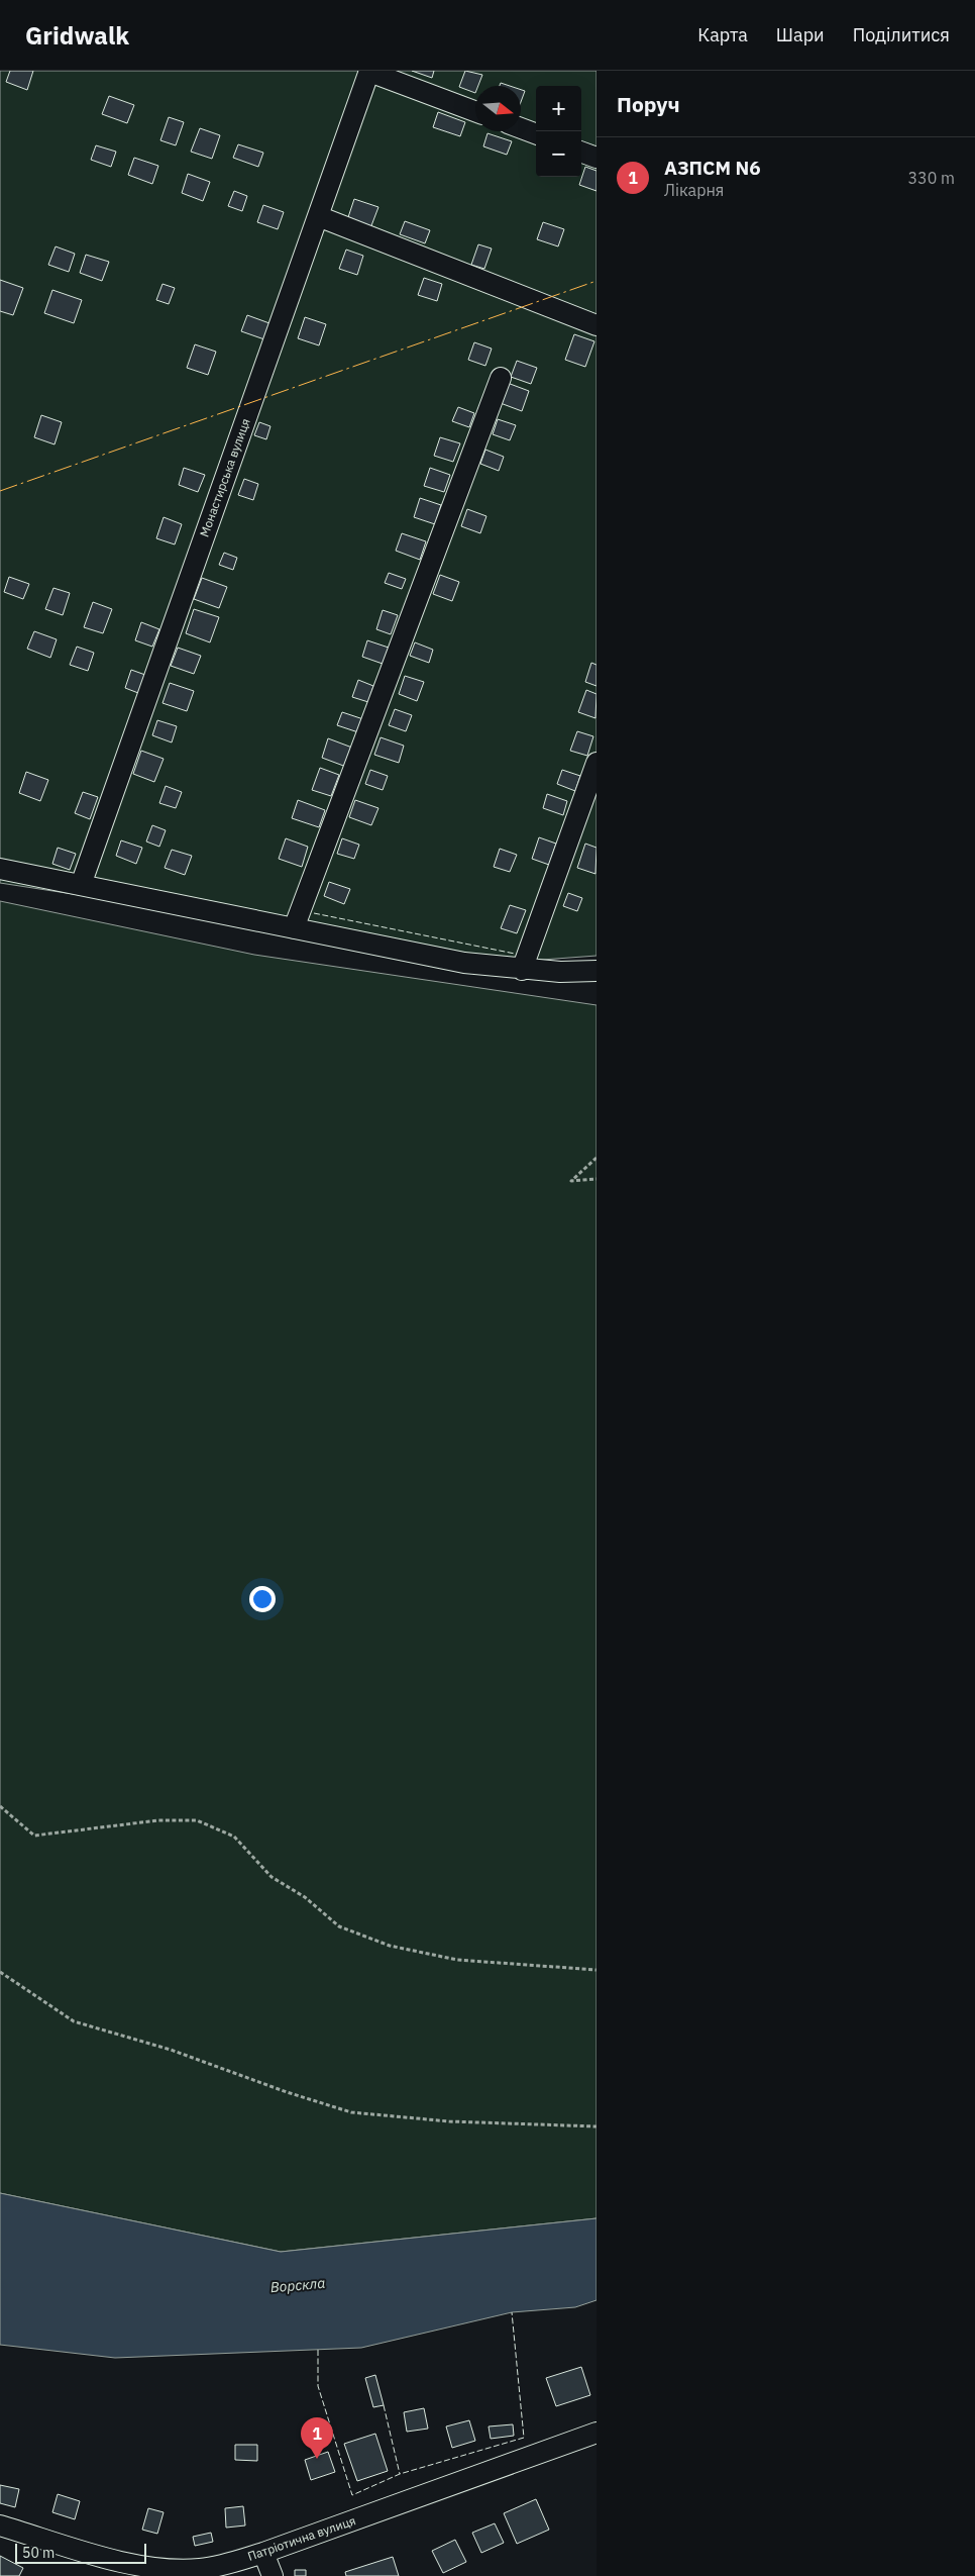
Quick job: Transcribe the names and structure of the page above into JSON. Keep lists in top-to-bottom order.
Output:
{
  "streets": {
    "street": ["Монастирська вулиця", "Патріотична вулиця"]
  },
  "water": ["Ворскла"],
  "scale_bar": "50 m",
  "north": "right",
  "page": {
    "header": "Gridwalk",
    "nav": ["Карта", "Шари", "Поділитися"],
    "heading": "Поруч",
    "map_buttons": ["+", "−"],
    "list": [
      {
        "mark": "1",
        "name": "АЗПСМ N6",
        "note": "Лікарня",
        "value": "330 m"
      }
    ],
    "pins": "1",
    "scale": "50 m"
  }
}
